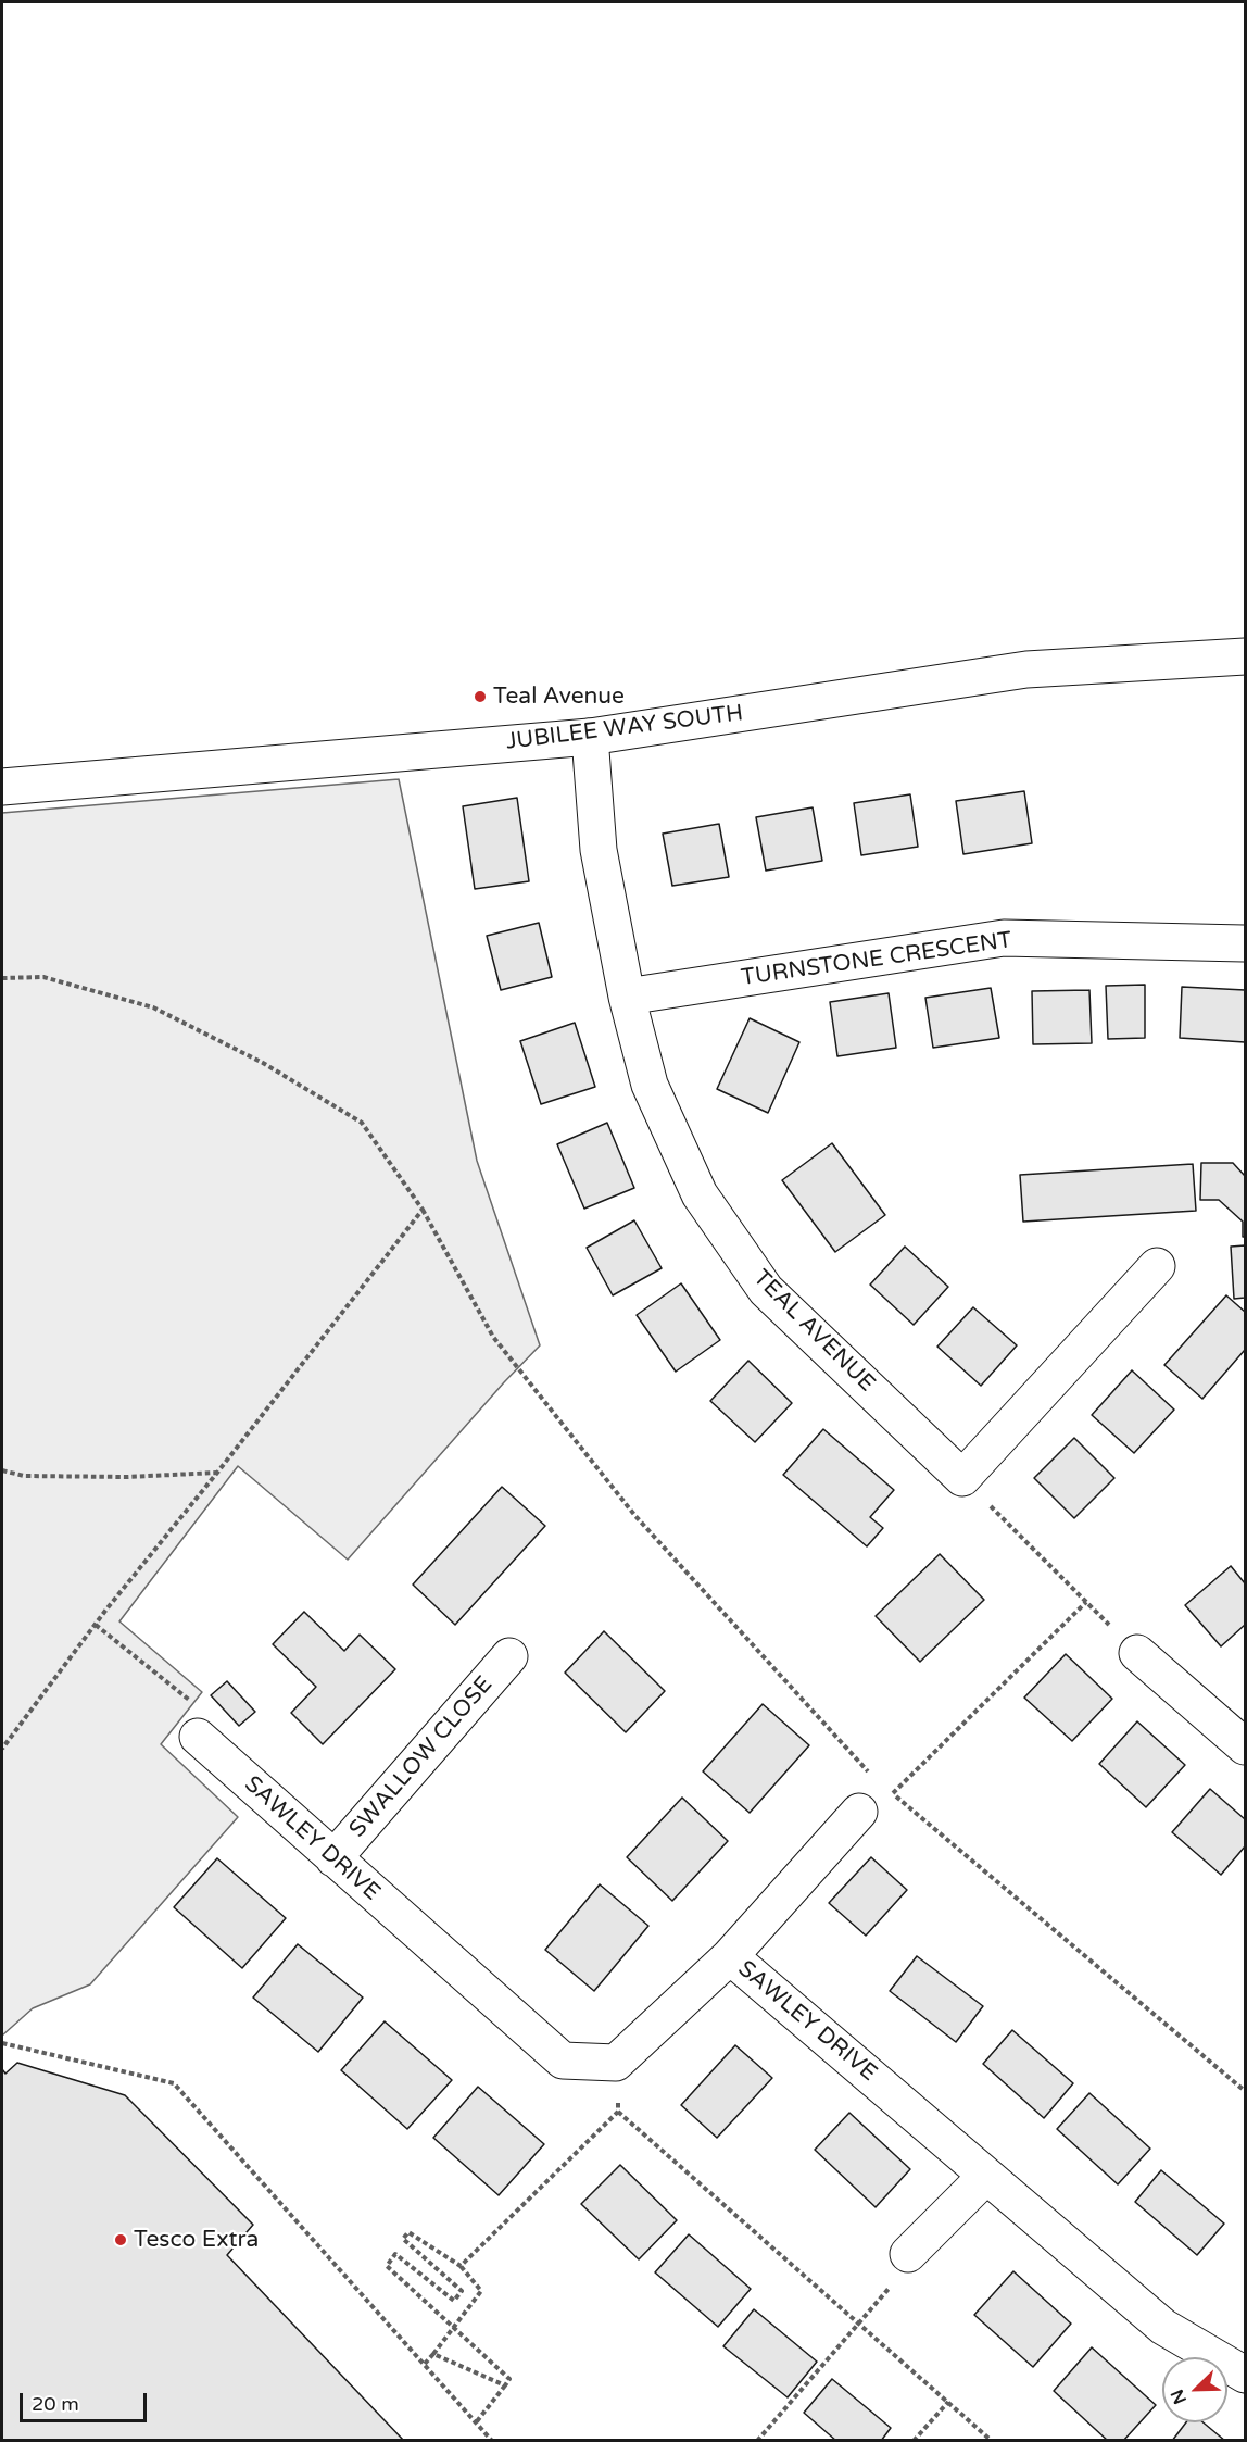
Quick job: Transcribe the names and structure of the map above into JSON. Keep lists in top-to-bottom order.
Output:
{
  "streets": {
    "street": [
      "JUBILEE WAY SOUTH",
      "TURNSTONE CRESCENT",
      "TEAL AVENUE",
      "SWALLOW CLOSE",
      "SAWLEY DRIVE"
    ]
  },
  "crossings": [
    ["JUBILEE WAY SOUTH", "TEAL AVENUE"],
    ["TURNSTONE CRESCENT", "TEAL AVENUE"],
    ["SWALLOW CLOSE", "SAWLEY DRIVE"]
  ],
  "places": ["Teal Avenue", "Tesco Extra"],
  "scale_bar": "20 m",
  "north": "bottom left"
}
